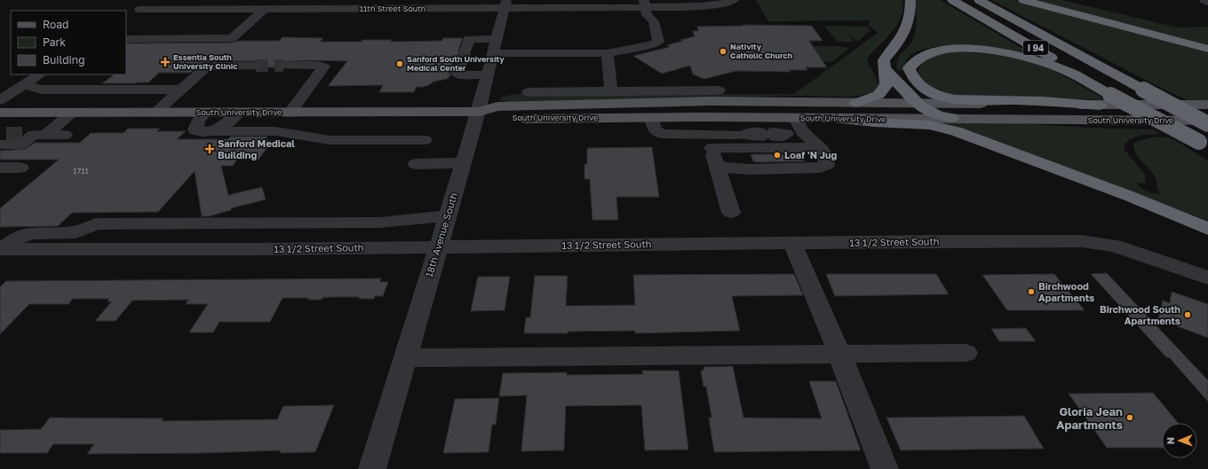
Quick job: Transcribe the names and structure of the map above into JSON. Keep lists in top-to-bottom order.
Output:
{
  "streets": {
    "highway": ["I 94"],
    "main road": ["South University Drive"],
    "street": ["11th Street South", "18th Avenue South", "13 1/2 Street South"]
  },
  "crossings": [
    ["11th Street South", "18th Avenue South"],
    ["South University Drive", "18th Avenue South"],
    ["18th Avenue South", "13 1/2 Street South"]
  ],
  "places": {
    "other": [
      "Nativity Catholic Church",
      "Sanford South University Medical Center",
      "Loaf 'N Jug",
      "Birchwood Apartments",
      "Birchwood South Apartments",
      "Gloria Jean Apartments"
    ],
    "health": ["Essentia South University Clinic", "Sanford Medical Building"]
  },
  "house_numbers": ["1711"],
  "legend": ["Road", "Park", "Building"],
  "north": "left"
}
